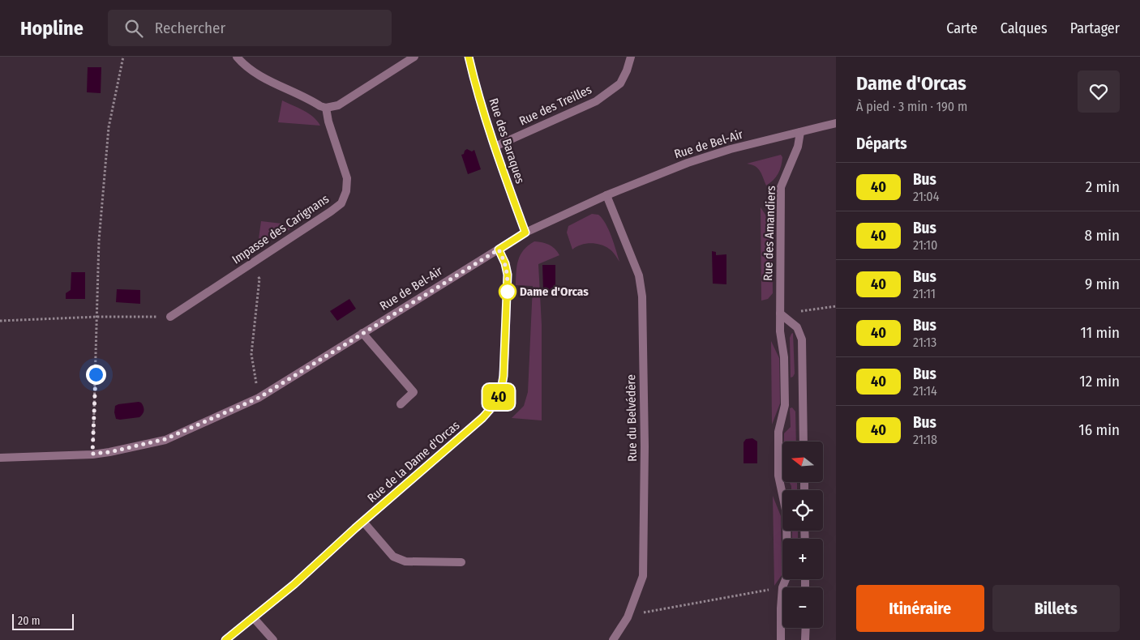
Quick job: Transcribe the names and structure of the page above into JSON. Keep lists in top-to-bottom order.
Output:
{
  "streets": {
    "street": [
      "Rue des Treilles",
      "Rue des Baraques",
      "Rue de Bel-Air",
      "Impasse des Carignans",
      "Rue des Amandiers",
      "Rue du Belvédère",
      "Rue de la Dame d'Orcas"
    ]
  },
  "crossings": [
    ["Rue des Treilles", "Rue des Baraques"],
    ["Rue des Baraques", "Rue de Bel-Air"],
    ["Rue de Bel-Air", "Rue des Amandiers"],
    ["Rue de Bel-Air", "Rue du Belvédère"],
    ["Rue de Bel-Air", "Rue de la Dame d'Orcas"]
  ],
  "places": ["Dame d'Orcas"],
  "lines": ["bus line 40"],
  "scale_bar": "20 m",
  "north": "left",
  "page": {
    "header": "Hopline",
    "search": "Rechercher",
    "nav": ["Carte", "Calques", "Partager"],
    "on_map": "40",
    "heading": [
      ["Dame d'Orcas", "À pied · 3 min · 190 m"],
      "Départs"
    ],
    "list": [
      {
        "mark": "40",
        "name": "Bus",
        "note": "21:04",
        "value": "2 min"
      },
      {
        "mark": "40",
        "name": "Bus",
        "note": "21:10",
        "value": "8 min"
      },
      {
        "mark": "40",
        "name": "Bus",
        "note": "21:11",
        "value": "9 min"
      },
      {
        "mark": "40",
        "name": "Bus",
        "note": "21:13",
        "value": "11 min"
      },
      {
        "mark": "40",
        "name": "Bus",
        "note": "21:14",
        "value": "12 min"
      },
      {
        "mark": "40",
        "name": "Bus",
        "note": "21:18",
        "value": "16 min"
      }
    ],
    "map_buttons": ["+", "−"],
    "buttons": ["Itinéraire", "Billets"],
    "scale": "20 m"
  }
}
